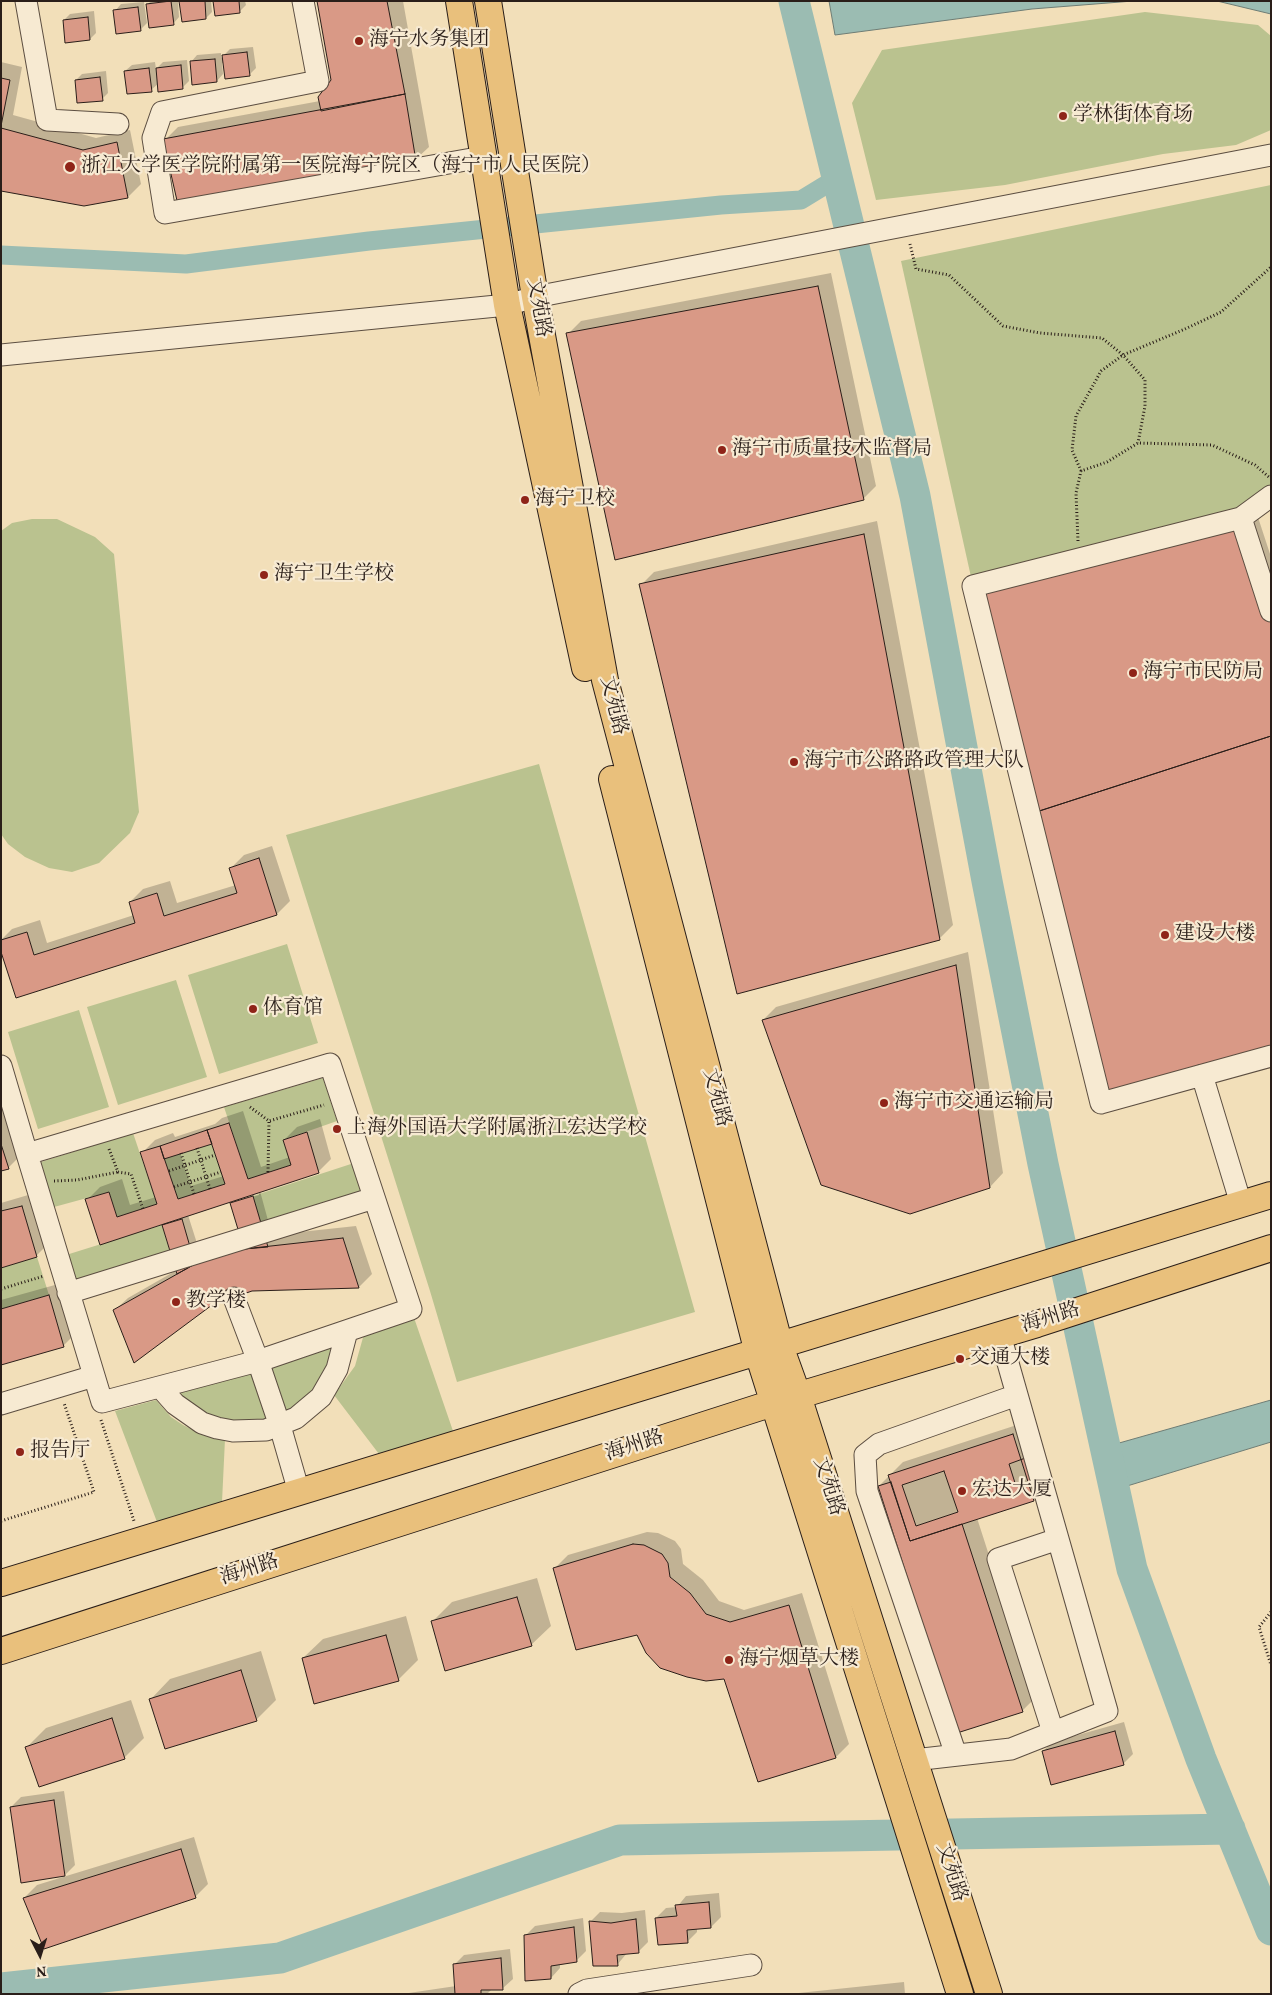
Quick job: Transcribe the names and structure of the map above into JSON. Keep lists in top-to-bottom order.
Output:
{
  "streets": {
    "main road": ["文苑路", "海州路"]
  },
  "crossings": [
    ["文苑路", "海州路"]
  ],
  "places": [
    "海宁水务集团",
    "学林街体育场",
    "浙江大学医学院附属第一医院海宁院区（海宁市人民医院）",
    "海宁市质量技术监督局",
    "海宁卫校",
    "海宁卫生学校",
    "海宁市民防局",
    "海宁市公路路政管理大队",
    "建设大楼",
    "体育馆",
    "海宁市交通运输局",
    "上海外国语大学附属浙江宏达学校",
    "教学楼",
    "交通大楼",
    "报告厅",
    "宏达大厦",
    "海宁烟草大楼"
  ],
  "north": "bottom"
}
